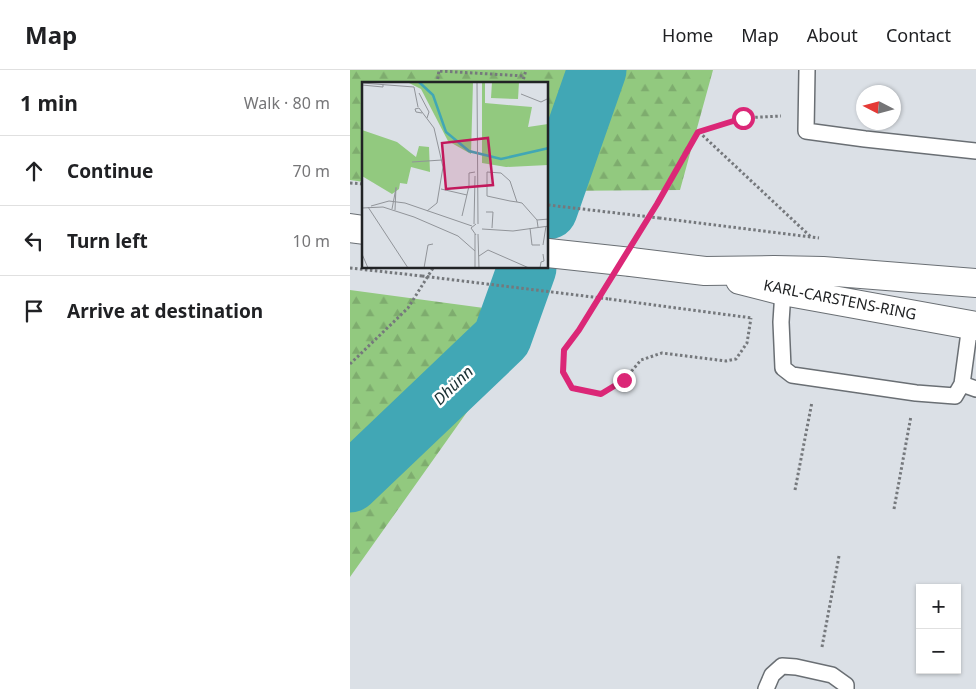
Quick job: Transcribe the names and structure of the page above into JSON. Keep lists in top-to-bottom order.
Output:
{
  "streets": {
    "main road": ["KARL-CARSTENS-RING"]
  },
  "water": ["Dhünn"],
  "north": "left",
  "page": {
    "header": "Map",
    "nav": [
      "Home",
      "Map",
      "About",
      "Contact"
    ],
    "heading": ["1 min", "Walk · 80 m"],
    "list": [
      ["Continue", "70 m"],
      ["Turn left", "10 m"],
      "Arrive at destination"
    ],
    "map_buttons": ["+", "−"]
  }
}
